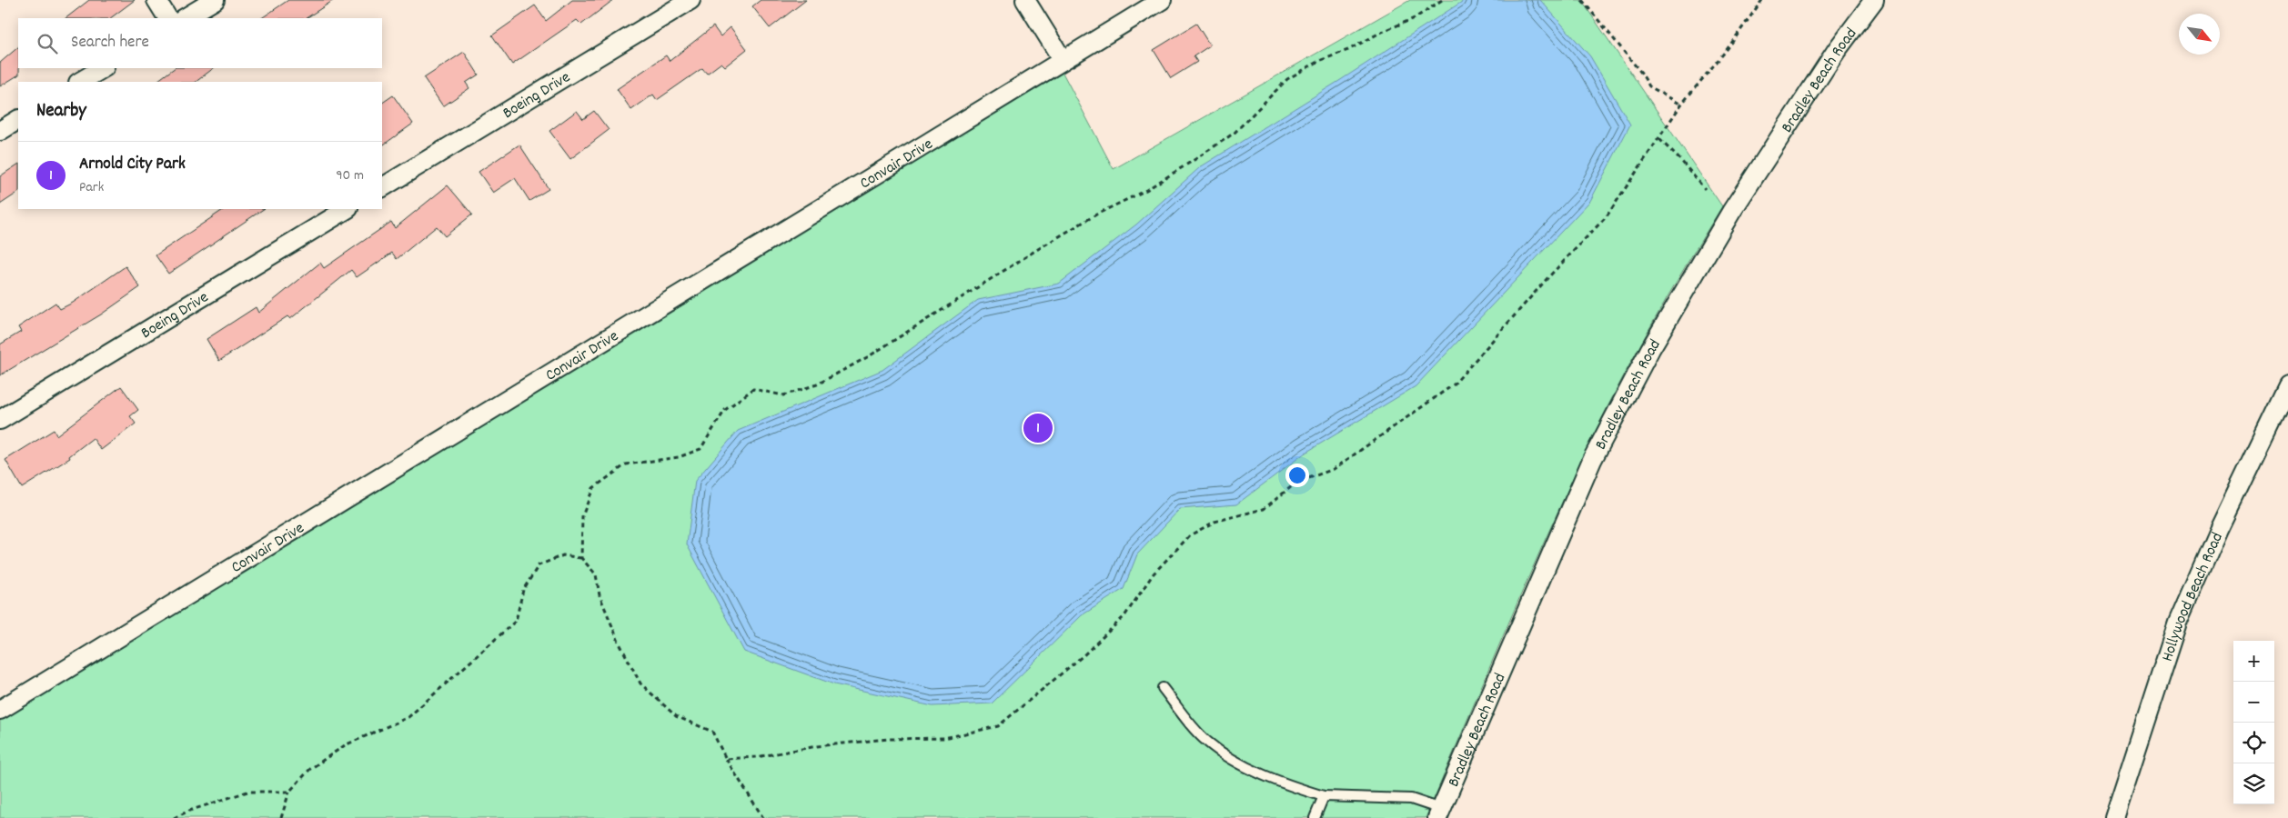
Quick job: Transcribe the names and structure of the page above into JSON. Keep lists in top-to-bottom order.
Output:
{
  "streets": {
    "street": [
      "Bradley Beach Road",
      "Boeing Drive",
      "Convair Drive",
      "Hollywood Beach Road"
    ]
  },
  "north": "bottom right",
  "page": {
    "search": "Search here",
    "heading": "Nearby",
    "list": [
      {
        "mark": "1",
        "name": "Arnold City Park",
        "note": "Park",
        "value": "90 m"
      }
    ],
    "pins": "1",
    "map_buttons": ["+", "−"]
  }
}
